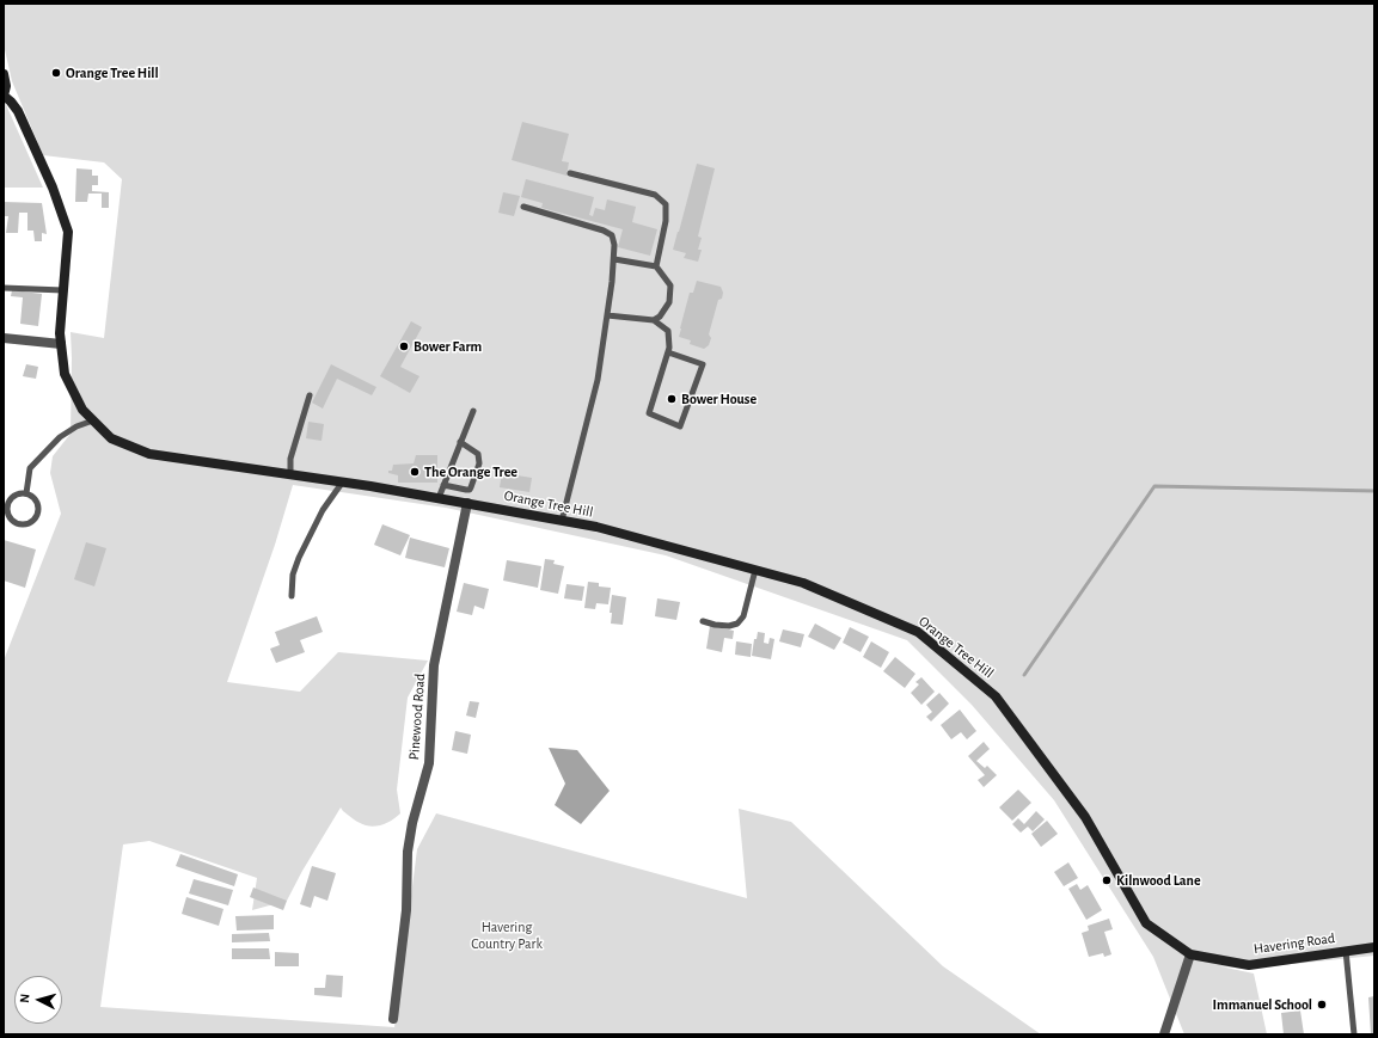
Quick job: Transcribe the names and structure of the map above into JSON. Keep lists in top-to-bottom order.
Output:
{
  "streets": {
    "main road": ["Orange Tree Hill", "Havering Road"],
    "street": ["Pinewood Road"]
  },
  "crossings": [
    ["Orange Tree Hill", "Pinewood Road"],
    ["Orange Tree Hill", "Havering Road"]
  ],
  "parks": ["Havering Country Park"],
  "places": [
    "Orange Tree Hill",
    "Bower Farm",
    "Bower House",
    "The Orange Tree",
    "Kilnwood Lane",
    "Immanuel School"
  ],
  "north": "left"
}
